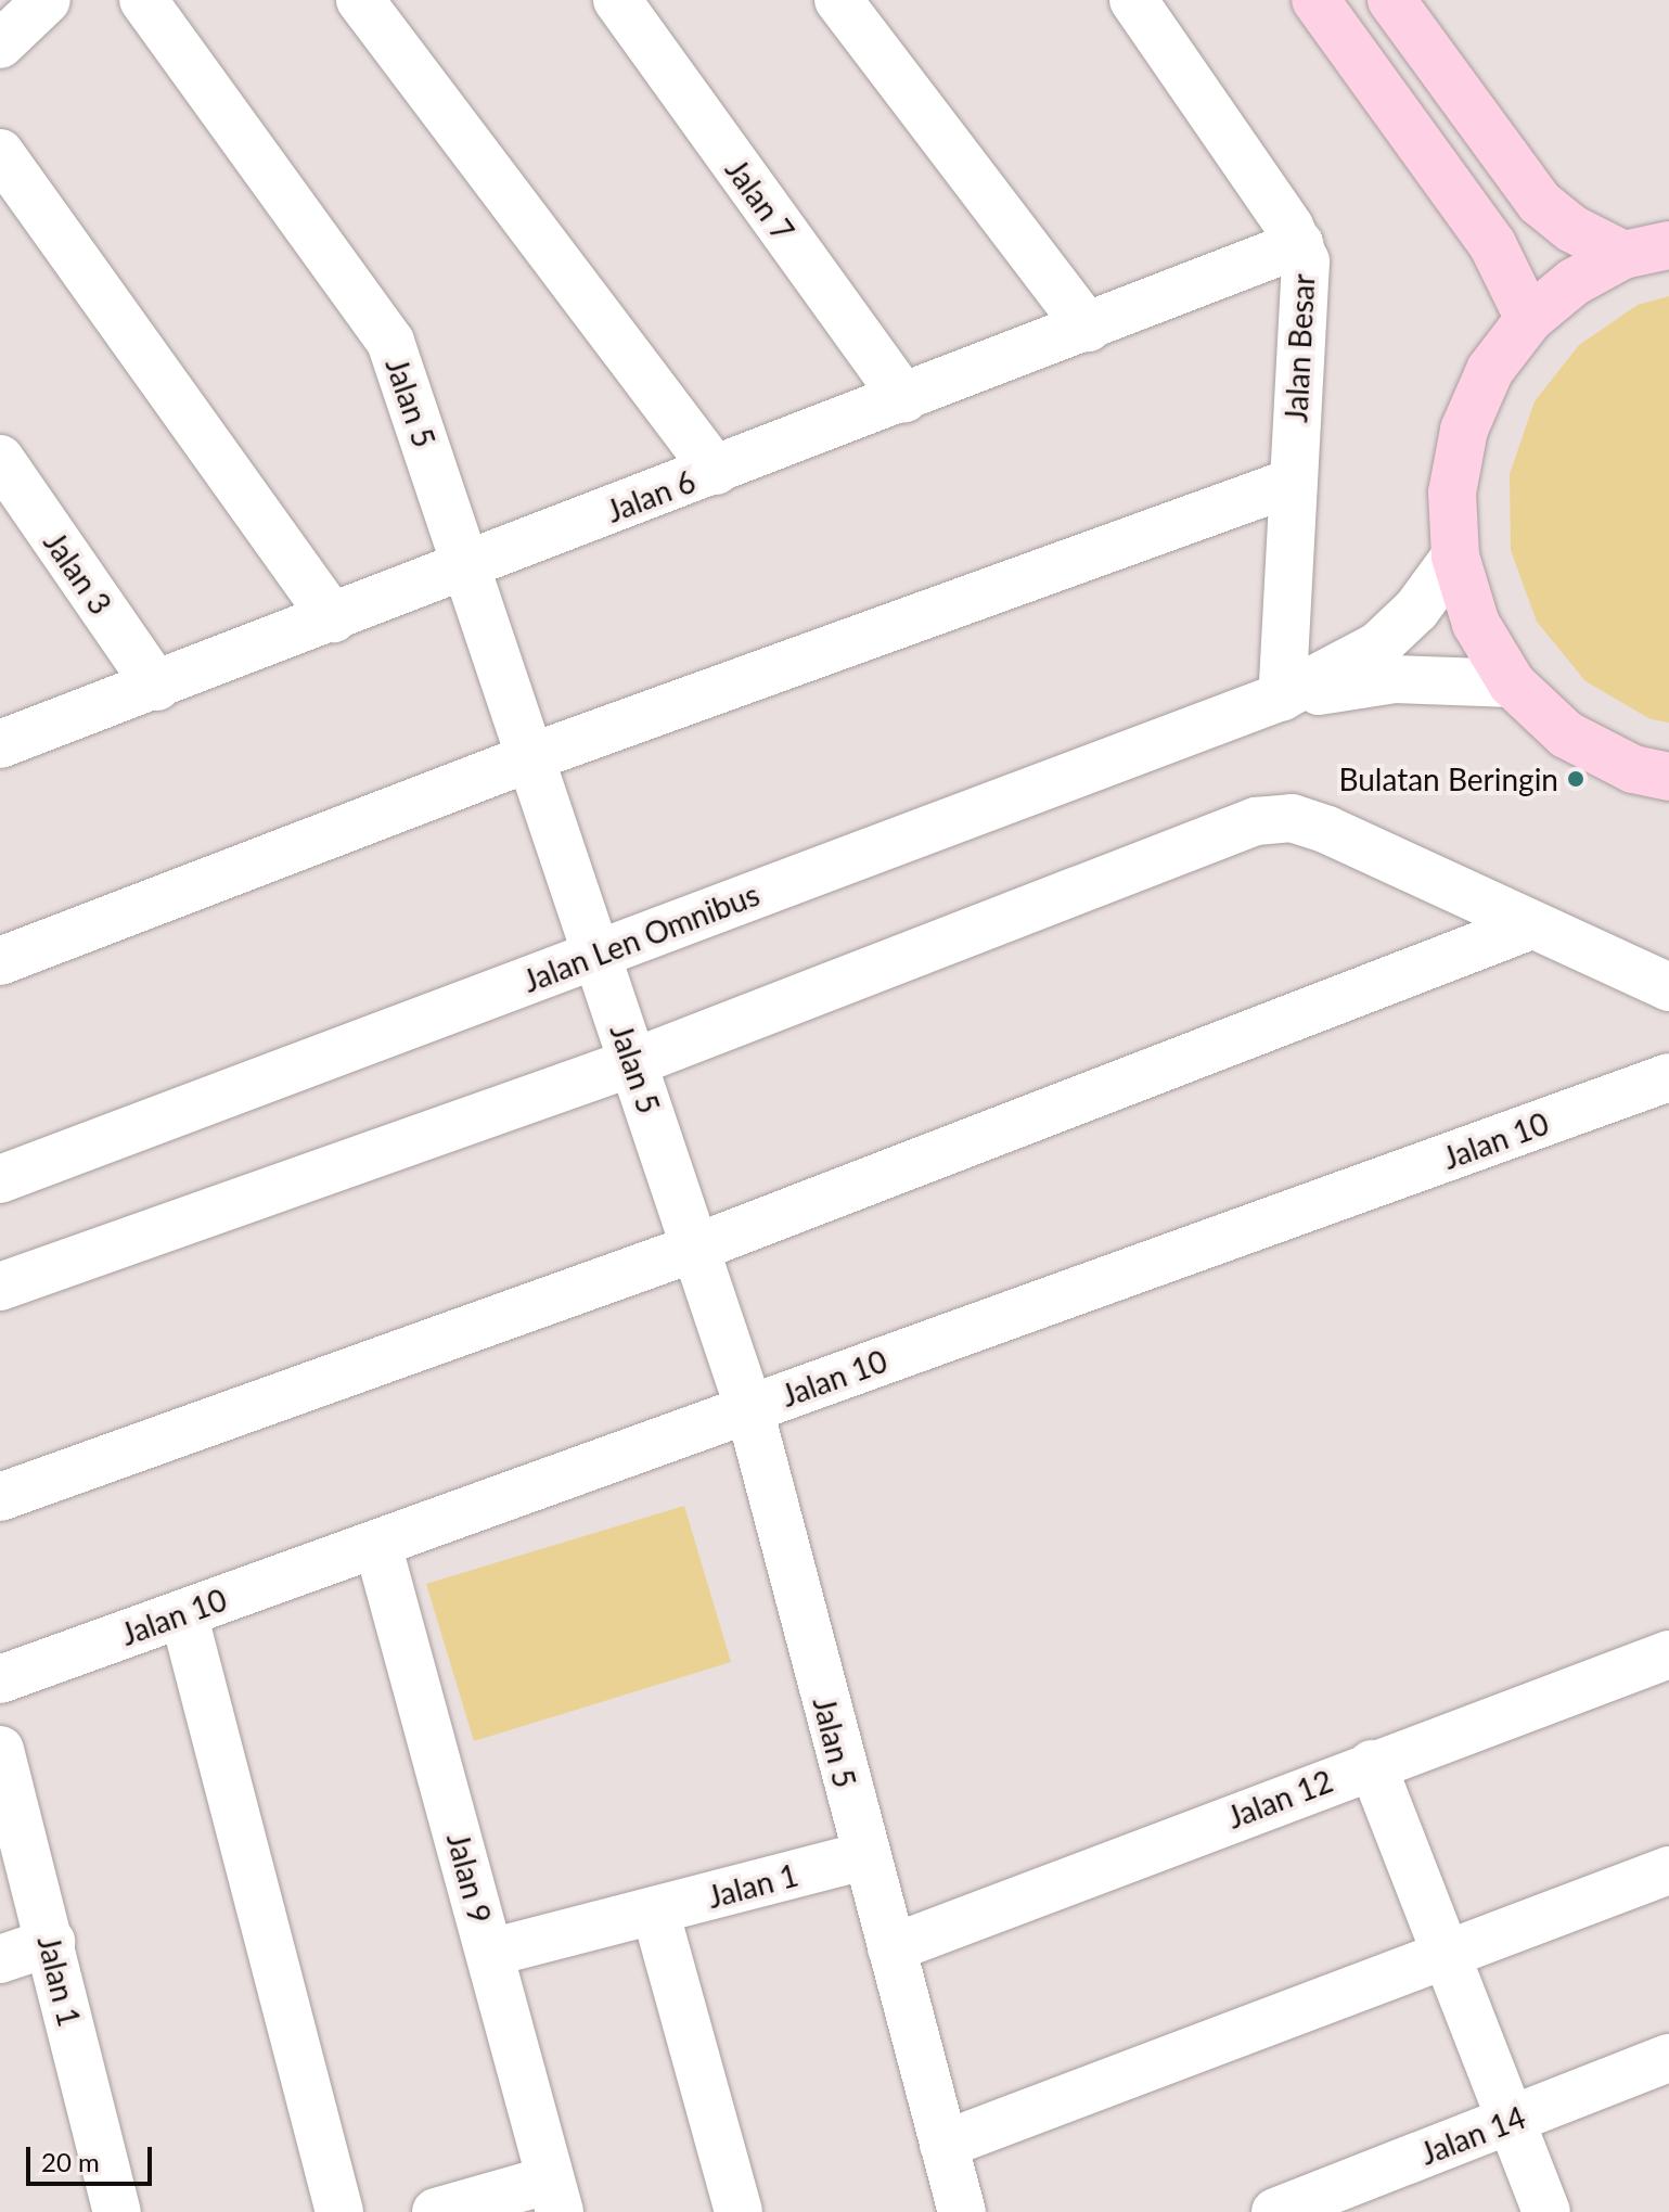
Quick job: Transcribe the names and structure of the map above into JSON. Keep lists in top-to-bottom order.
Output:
{
  "streets": {
    "street": [
      "Jalan 7",
      "Jalan Besar",
      "Jalan 5",
      "Jalan 6",
      "Jalan 3",
      "Jalan Len Omnibus",
      "Jalan 10",
      "Jalan 12",
      "Jalan 9",
      "Jalan 1",
      "Jalan 14"
    ]
  },
  "crossings": [
    ["Jalan 7", "Jalan 6"],
    ["Jalan Besar", "Jalan 6"],
    ["Jalan Besar", "Jalan Len Omnibus"],
    ["Jalan 5", "Jalan 6"],
    ["Jalan 5", "Jalan Len Omnibus"],
    ["Jalan 5", "Jalan 10"],
    ["Jalan 5", "Jalan 12"],
    ["Jalan 5", "Jalan 1"],
    ["Jalan 6", "Jalan 3"],
    ["Jalan 10", "Jalan 9"],
    ["Jalan 9", "Jalan 1"]
  ],
  "places": ["Bulatan Beringin"],
  "scale_bar": "20 m"
}
